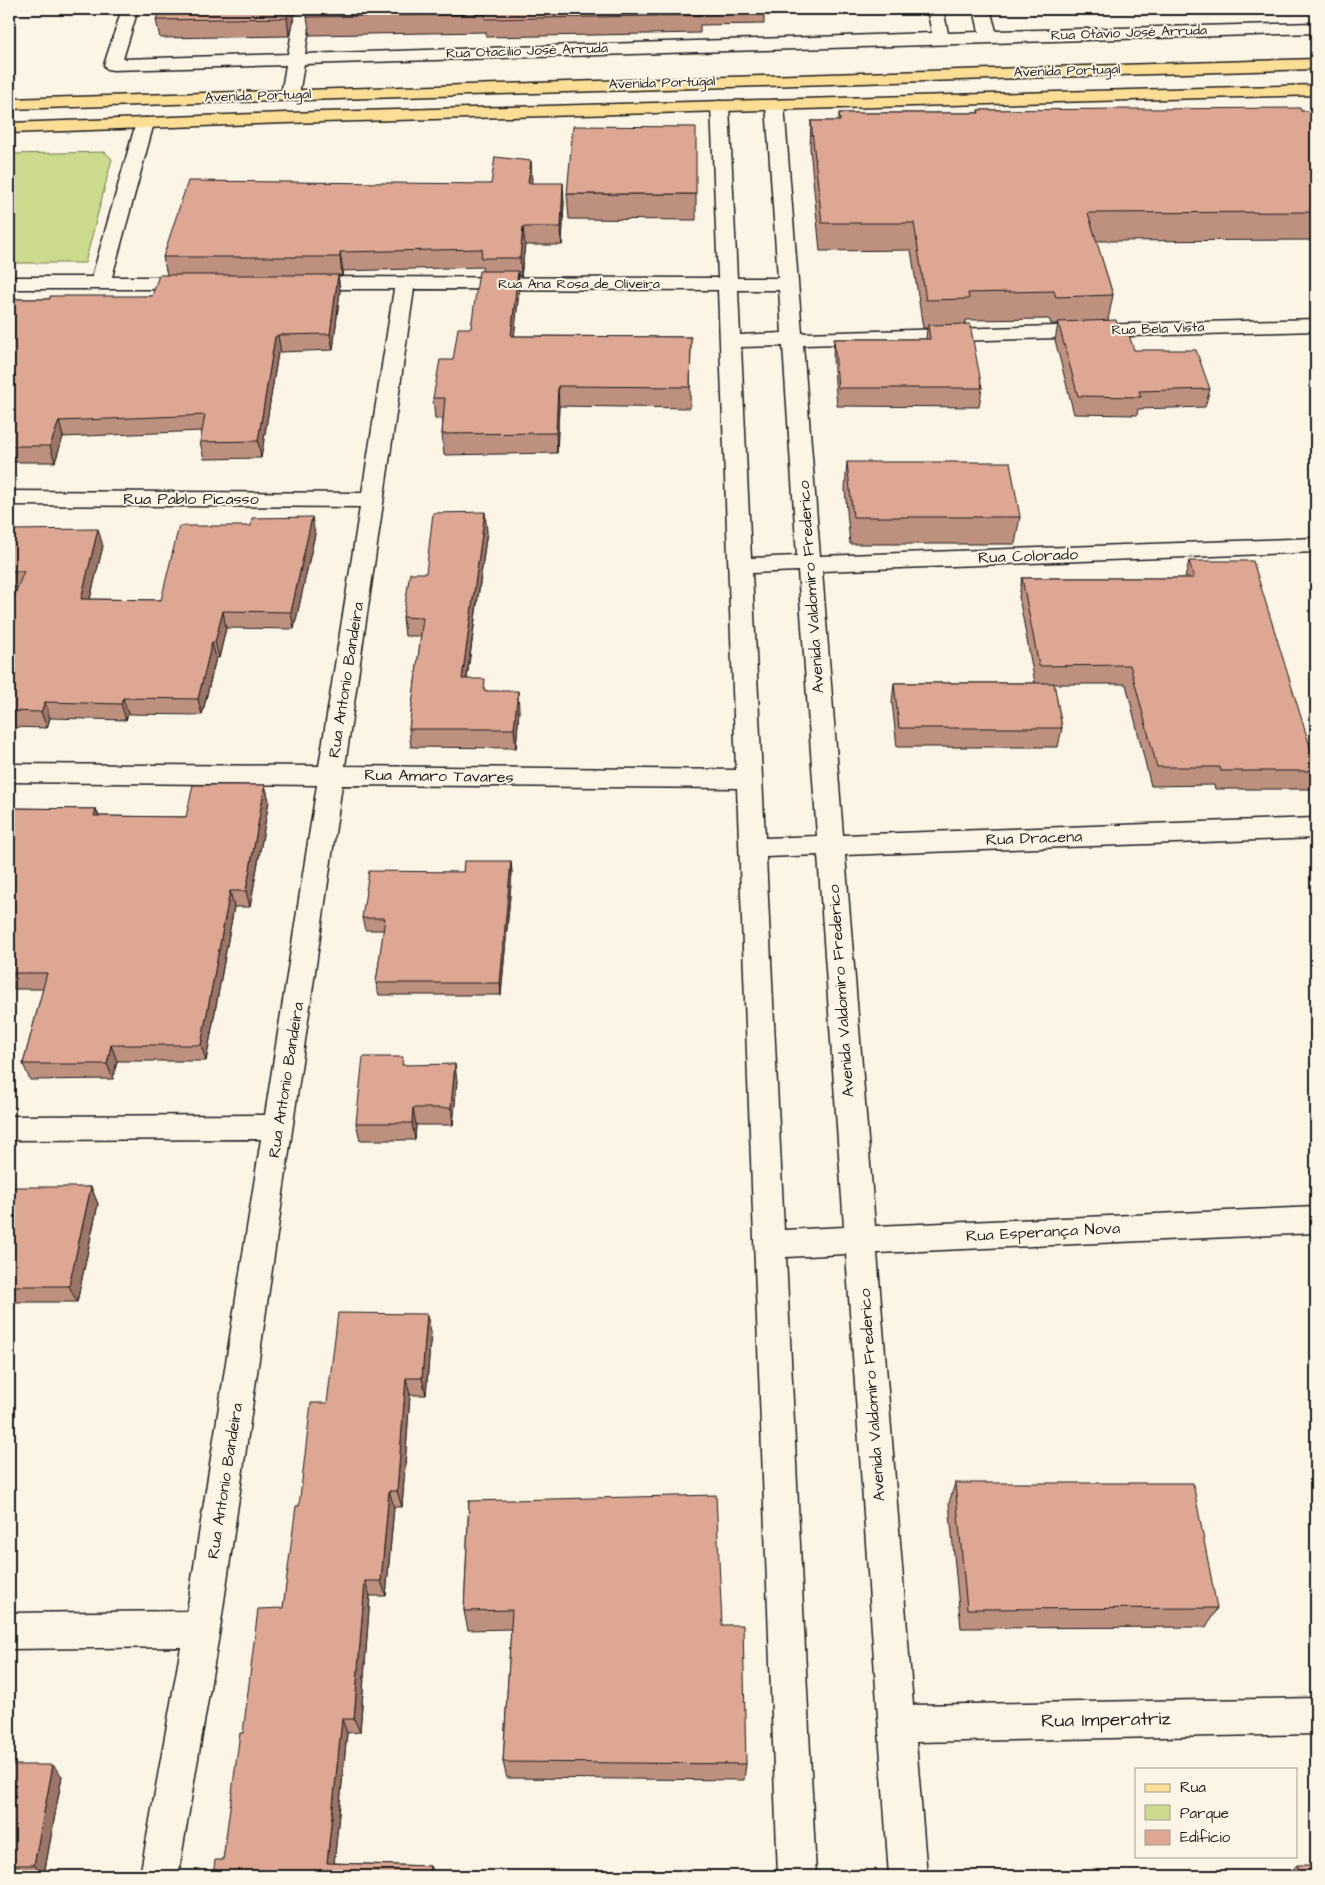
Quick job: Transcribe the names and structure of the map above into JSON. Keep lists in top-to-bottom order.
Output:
{
  "streets": {
    "main road": ["Avenida Portugal"],
    "street": [
      "Rua Otávio José Arruda",
      "Rua Otacílio José Arruda",
      "Rua Ana Rosa de Oliveira",
      "Rua Bela Vista",
      "Rua Pablo Picasso",
      "Rua Colorado",
      "Avenida Valdomiro Frederico",
      "Rua Antonio Bandeira",
      "Rua Amaro Tavares",
      "Rua Dracena",
      "Rua Esperança Nova",
      "Rua Imperatriz"
    ]
  },
  "crossings": [
    ["Rua Otávio José Arruda", "Rua Otacílio José Arruda"],
    ["Avenida Portugal", "Avenida Valdomiro Frederico"],
    ["Rua Ana Rosa de Oliveira", "Avenida Valdomiro Frederico"],
    ["Rua Ana Rosa de Oliveira", "Rua Antonio Bandeira"],
    ["Rua Bela Vista", "Avenida Valdomiro Frederico"],
    ["Rua Pablo Picasso", "Rua Antonio Bandeira"],
    ["Rua Colorado", "Avenida Valdomiro Frederico"],
    ["Avenida Valdomiro Frederico", "Rua Dracena"],
    ["Avenida Valdomiro Frederico", "Rua Esperança Nova"],
    ["Avenida Valdomiro Frederico", "Rua Imperatriz"],
    ["Rua Antonio Bandeira", "Rua Amaro Tavares"]
  ],
  "legend": ["Rua", "Parque", "Edifício"]
}
